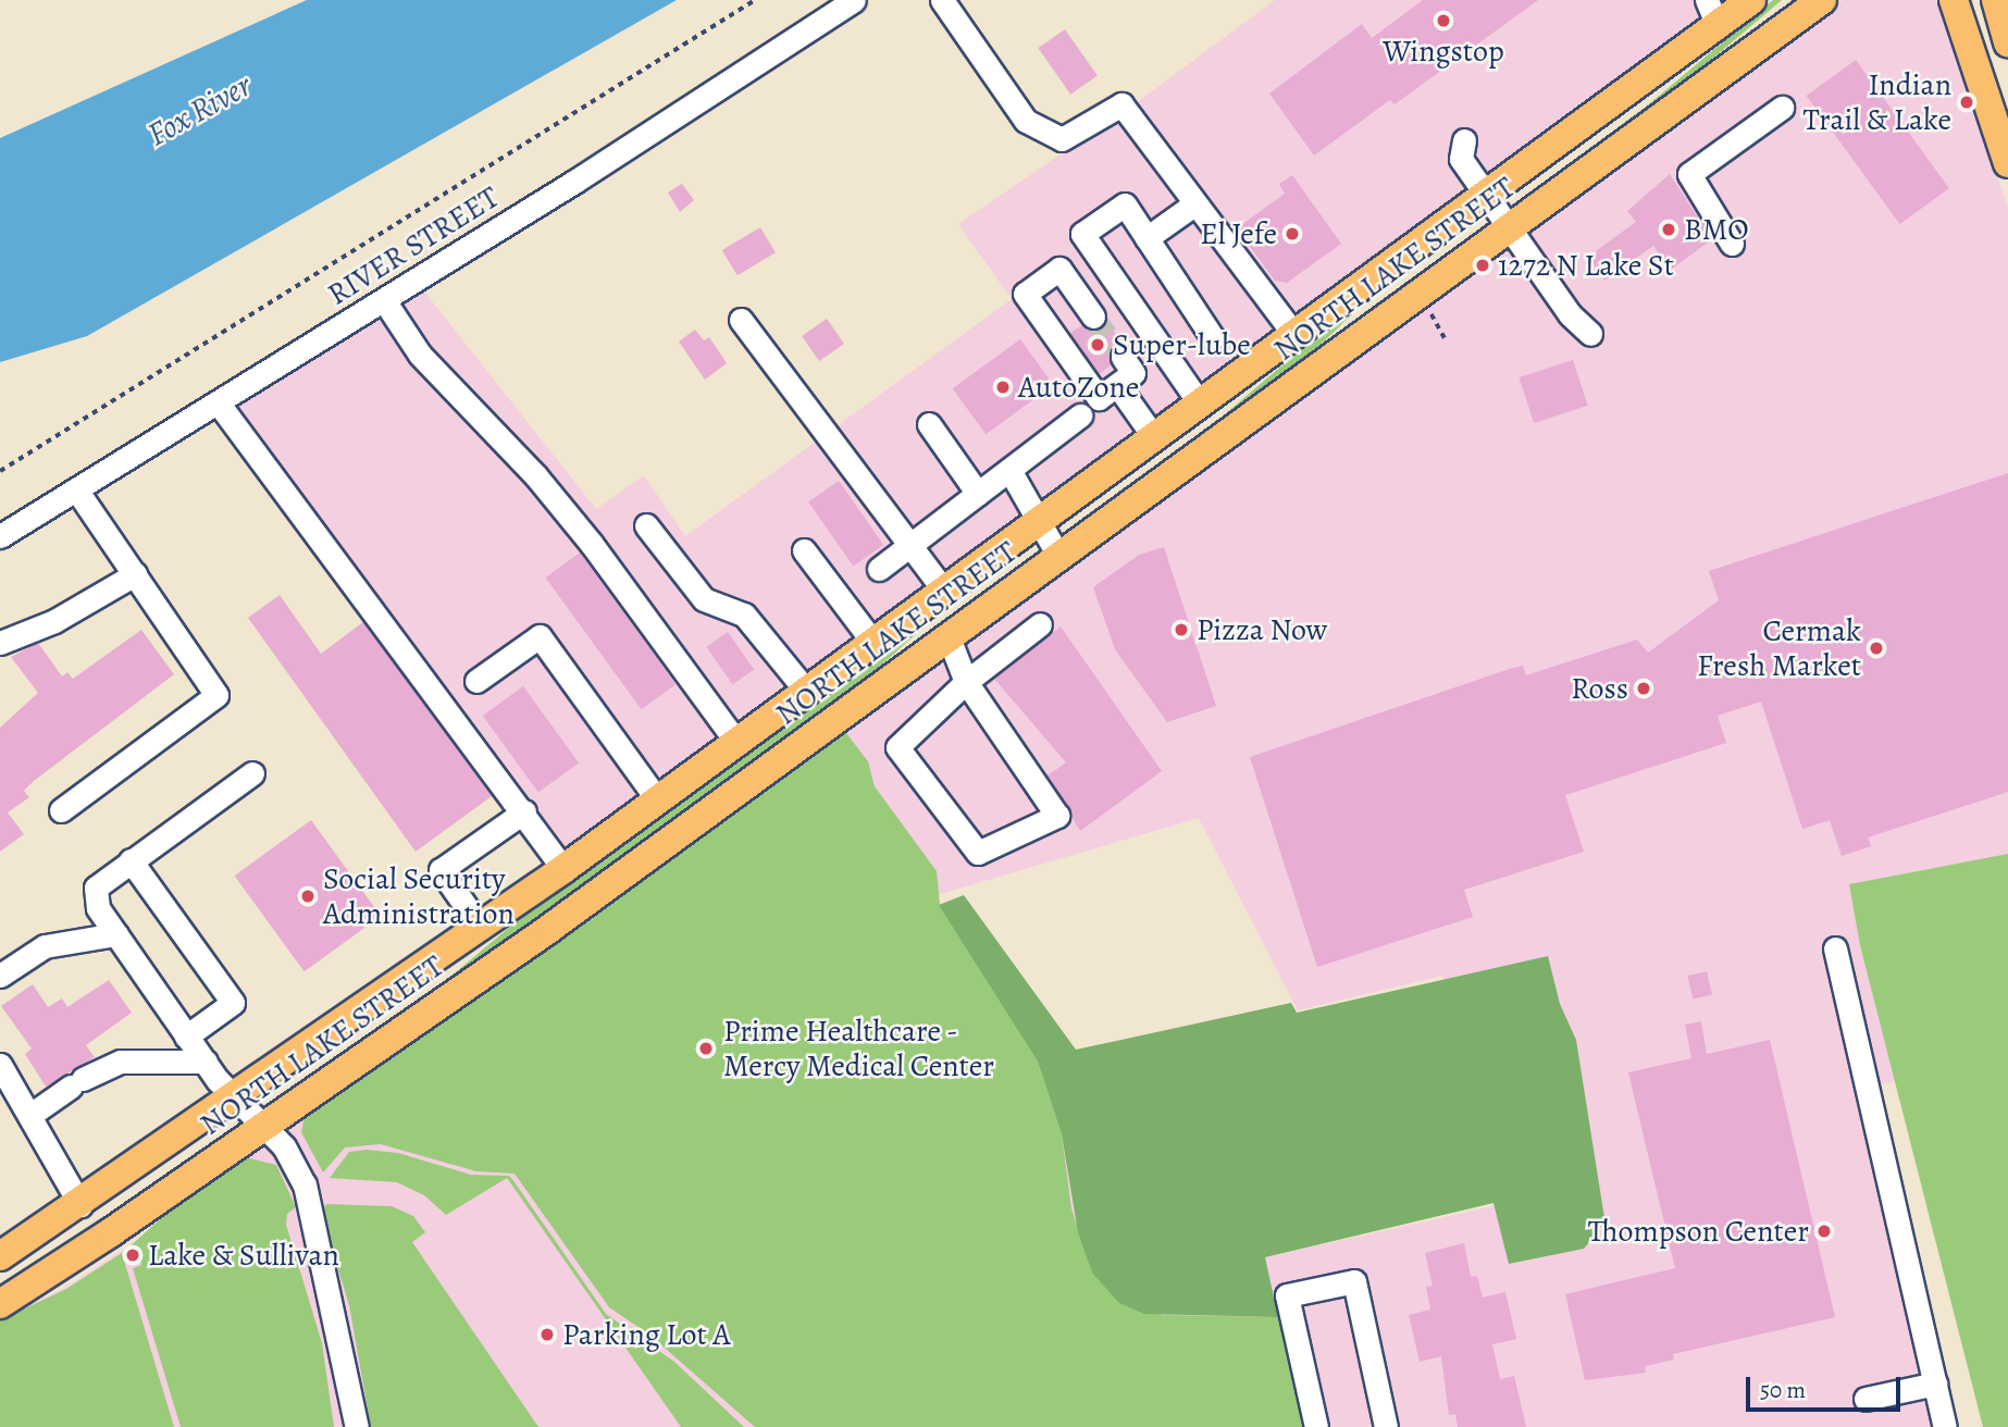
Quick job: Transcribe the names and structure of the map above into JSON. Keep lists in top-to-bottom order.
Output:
{
  "streets": {
    "main road": ["NORTH LAKE STREET"],
    "street": ["RIVER STREET"]
  },
  "water": ["Fox River"],
  "places": [
    "Wingstop",
    "Indian Trail & Lake",
    "BMO",
    "El Jefe",
    "1272 N Lake St",
    "Super-lube",
    "AutoZone",
    "Pizza Now",
    "Cermak Fresh Market",
    "Ross",
    "Social Security Administration",
    "Prime Healthcare - Mercy Medical Center",
    "Thompson Center",
    "Lake & Sullivan",
    "Parking Lot A"
  ],
  "scale_bar": "50 m"
}
